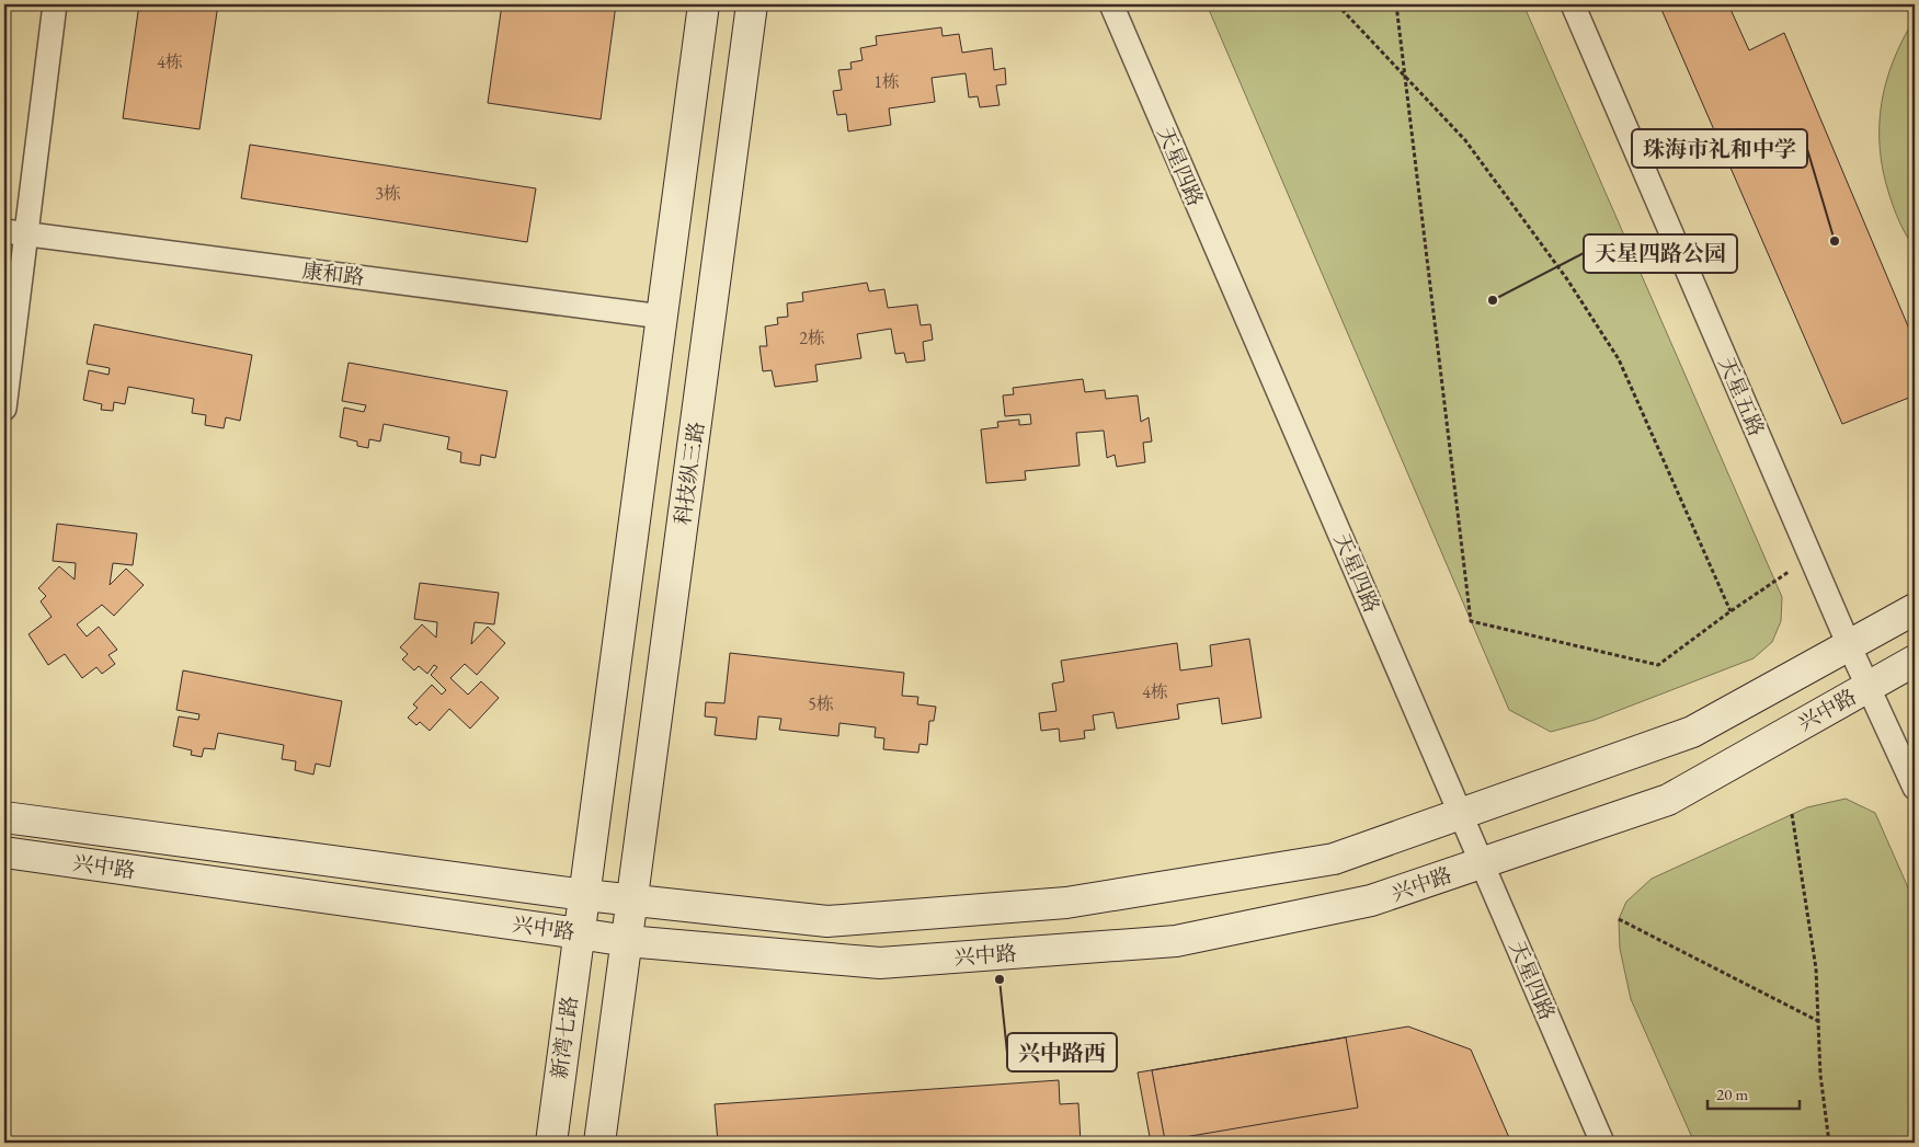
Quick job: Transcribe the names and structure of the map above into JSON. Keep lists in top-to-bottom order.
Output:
{
  "streets": {
    "street": [
      "天星四路",
      "康和路",
      "天星五路",
      "科技纵三路",
      "兴中路",
      "新湾七路"
    ]
  },
  "crossings": [
    ["天星四路", "兴中路"],
    ["天星五路", "兴中路"],
    ["科技纵三路", "兴中路"],
    ["兴中路", "新湾七路"]
  ],
  "places": ["珠海市礼和中学", "天星四路公园", "兴中路西"],
  "house_numbers": [
    "4栋",
    "1栋",
    "3栋",
    "2栋",
    "4栋",
    "5栋"
  ],
  "scale_bar": "20 m"
}
